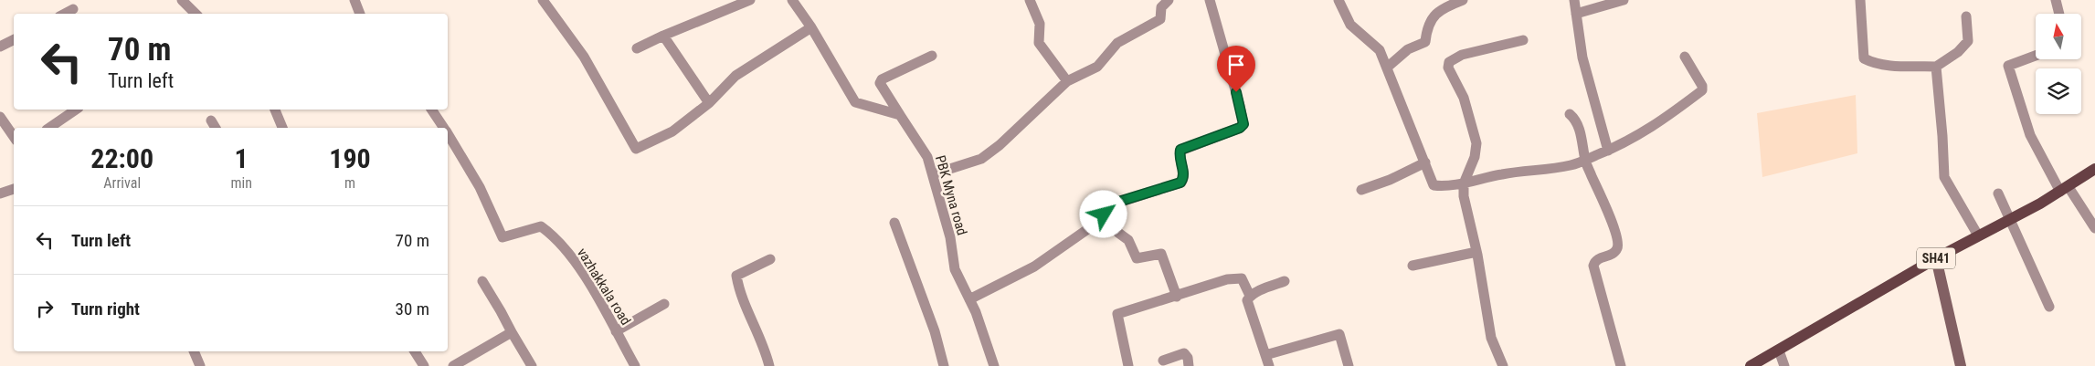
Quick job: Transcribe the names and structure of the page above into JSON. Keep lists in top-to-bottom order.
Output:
{
  "streets": {
    "main road": ["SH41"],
    "street": ["PBK Myna road", "vazhakkala road"]
  },
  "north": "top",
  "page": {
    "turn": ["70 m", "Turn left"],
    "eta": [
      "22:00",
      "Arrival",
      "1",
      "min",
      "190",
      "m"
    ],
    "list": [
      {
        "name": "Turn left",
        "value": "70 m"
      },
      {
        "name": "Turn right",
        "value": "30 m"
      }
    ]
  }
}
